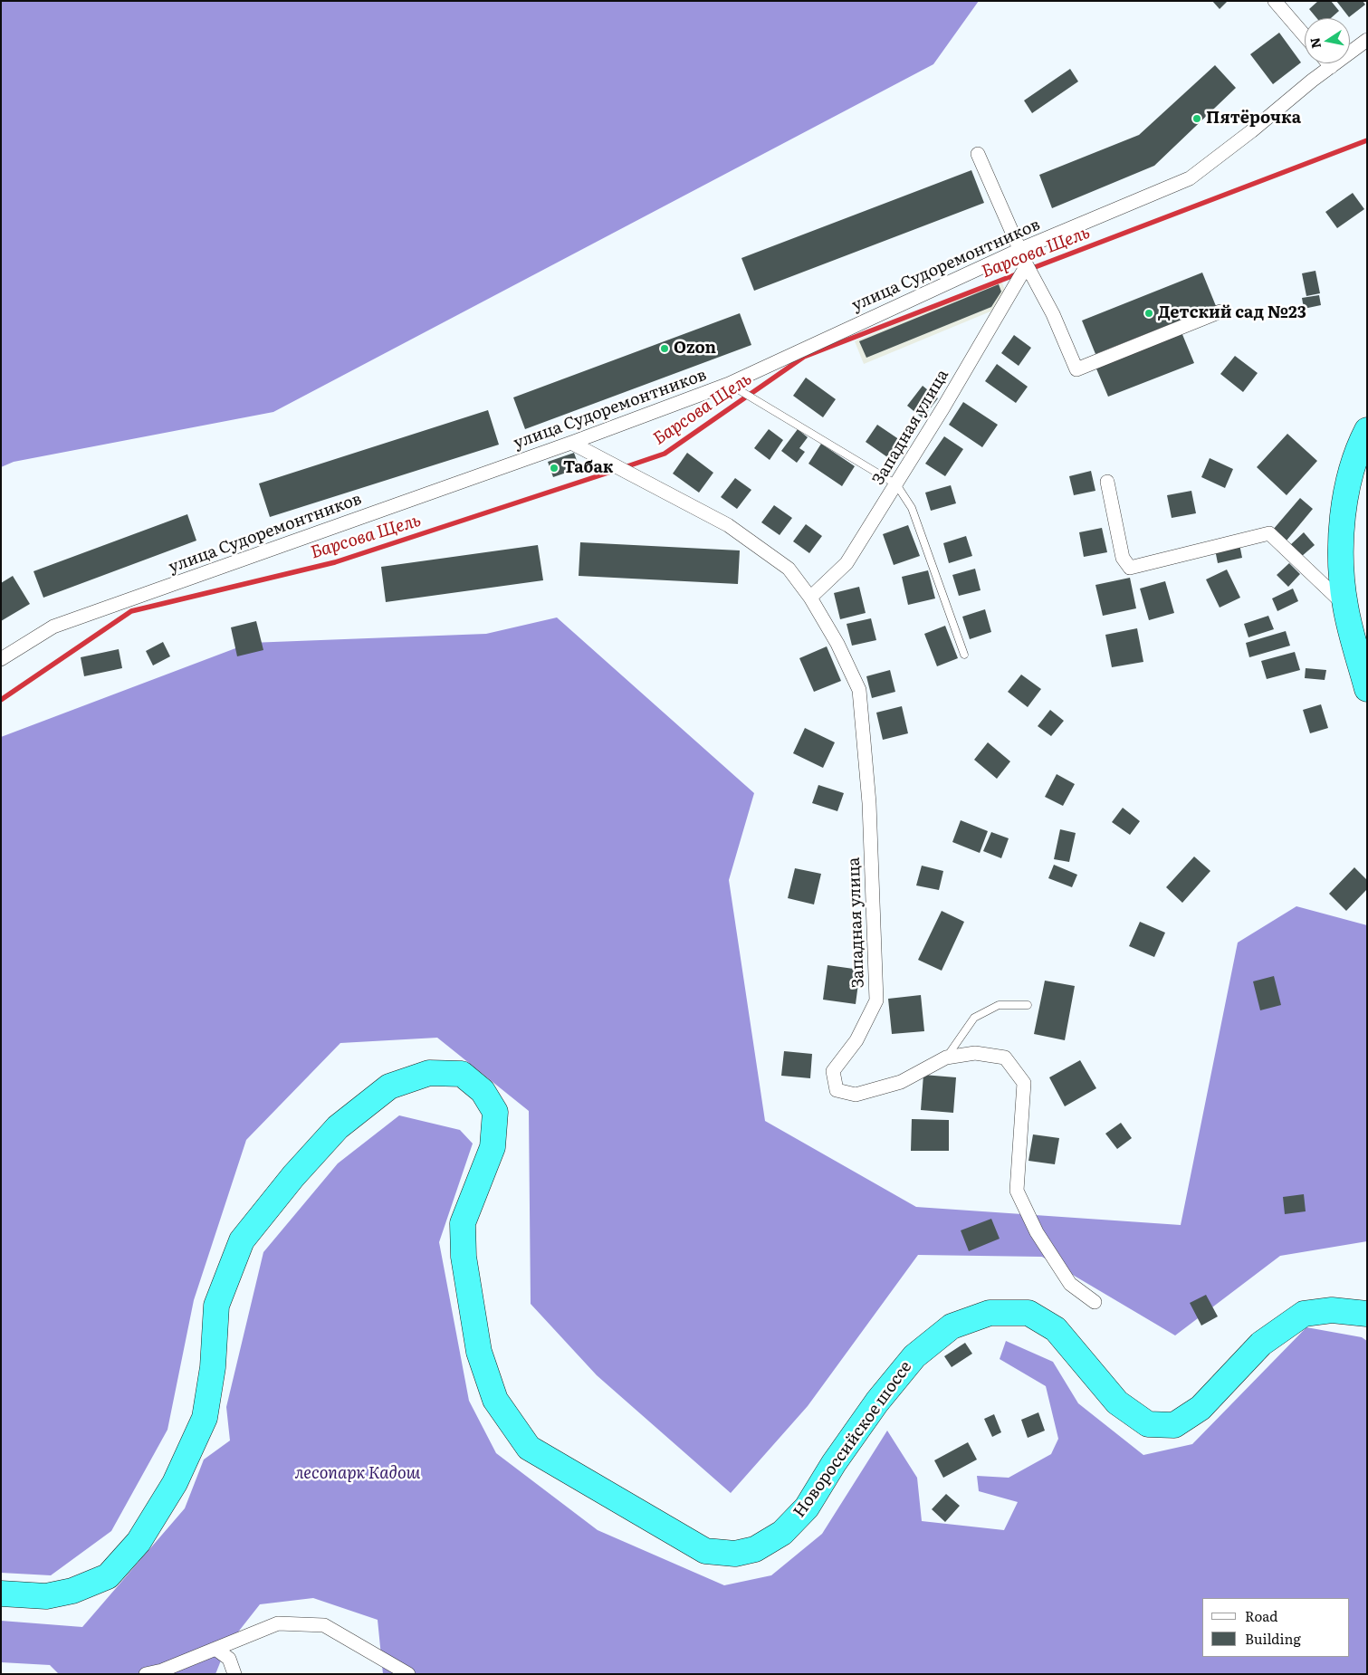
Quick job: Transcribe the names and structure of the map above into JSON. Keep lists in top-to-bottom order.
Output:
{
  "streets": {
    "highway": ["Новороссийское шоссе"],
    "street": ["улица Судоремонтников", "Западная улица"]
  },
  "crossings": [
    ["улица Судоремонтников", "Западная улица"]
  ],
  "water": ["Барсова Щель"],
  "parks": ["лесопарк Кадош"],
  "places": [
    "Пятёрочка",
    "Детский сад №23",
    "Ozon",
    "Табак"
  ],
  "legend": ["Road", "Building"],
  "north": "left"
}
